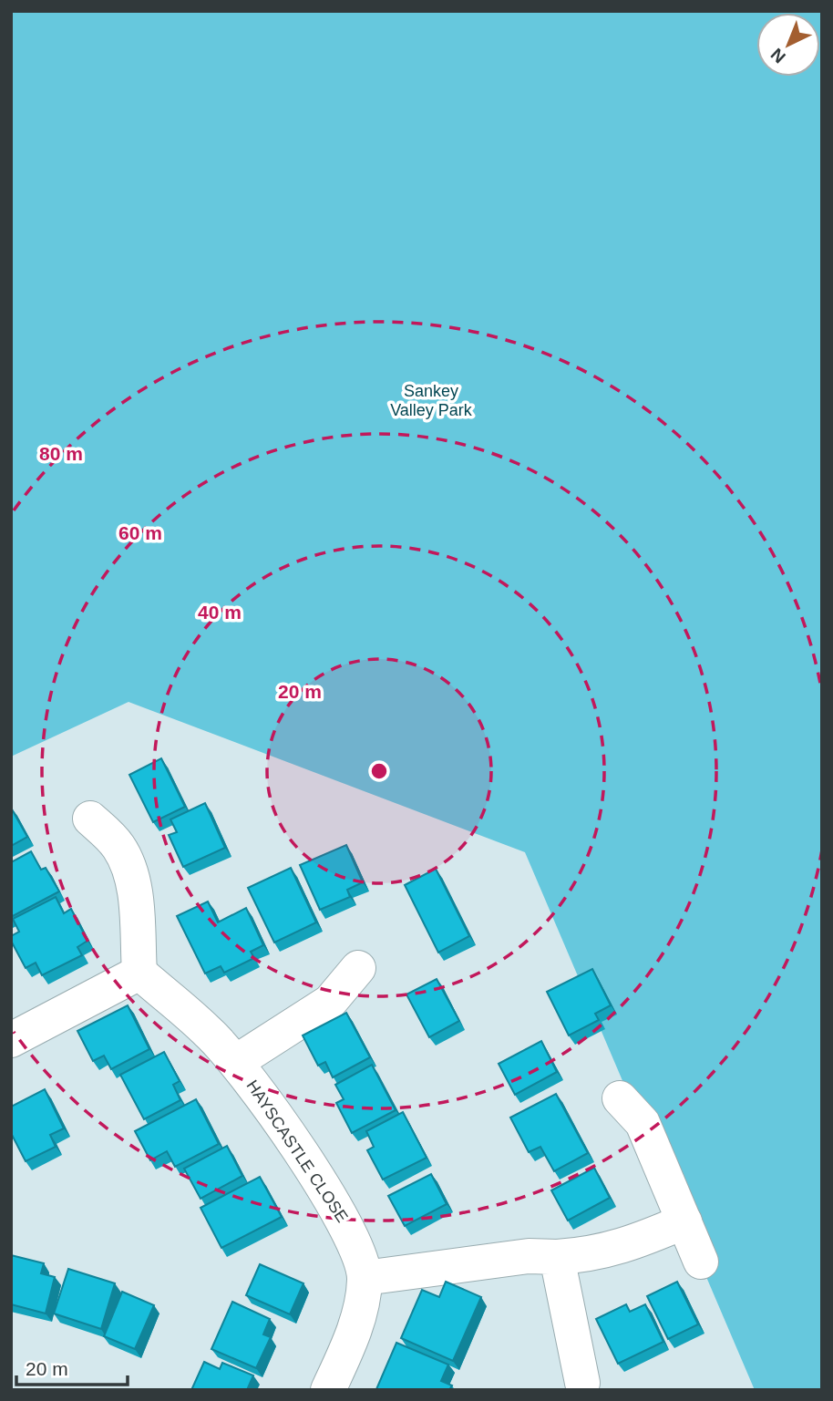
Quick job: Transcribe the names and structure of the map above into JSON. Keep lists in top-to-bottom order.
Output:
{
  "streets": {
    "street": ["HAYSCASTLE CLOSE"]
  },
  "parks": ["Sankey Valley Park"],
  "scale_bar": "20 m",
  "north": "bottom left",
  "rings": [
    "80 m",
    "60 m",
    "40 m",
    "20 m"
  ]
}
